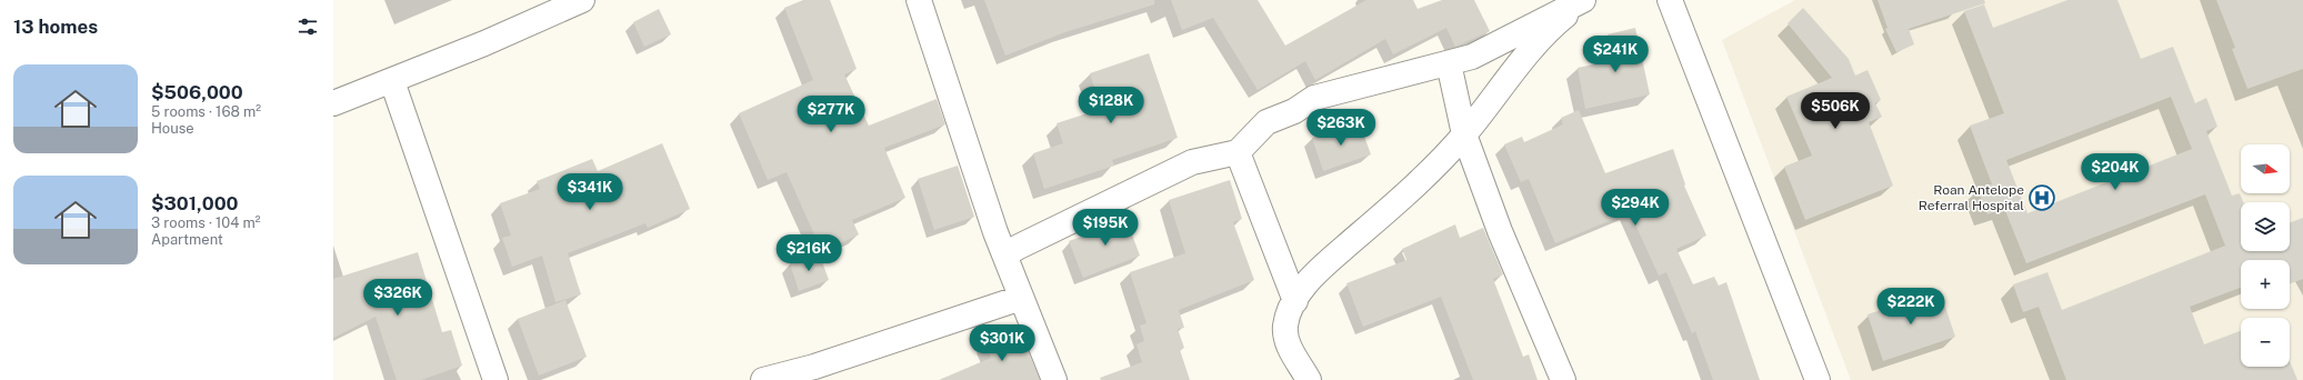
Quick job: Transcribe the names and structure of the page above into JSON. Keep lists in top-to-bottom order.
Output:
{
  "places": {
    "hospital": ["Roan Antelope Referral Hospital"]
  },
  "north": "right",
  "page": {
    "heading": "13 homes",
    "price": [
      "$241K",
      "$128K",
      "$506K",
      "$277K",
      "$263K",
      "$204K",
      "$341K",
      "$294K",
      "$195K",
      "$216K",
      "$326K",
      "$222K",
      "$301K"
    ],
    "list": [
      {
        "name": "$506,000",
        "note": "5 rooms · 168 m² · House"
      },
      {
        "name": "$301,000",
        "note": "3 rooms · 104 m² · Apartment"
      }
    ],
    "map_buttons": ["+", "−"]
  }
}
